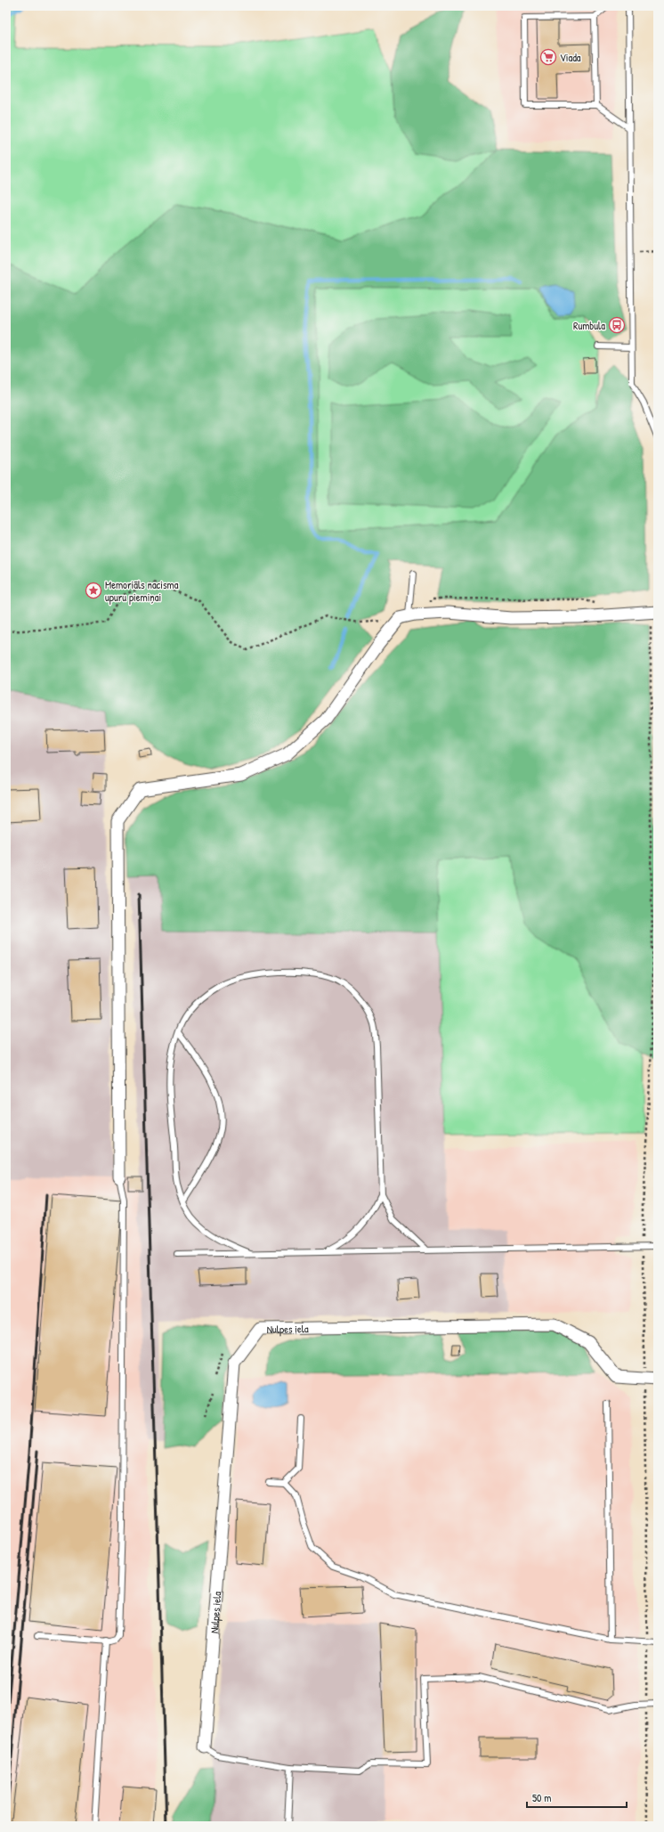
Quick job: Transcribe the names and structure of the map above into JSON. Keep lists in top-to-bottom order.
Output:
{
  "streets": {
    "street": ["Nulpes iela"]
  },
  "places": {
    "supermarket": ["Viada"],
    "bus stop": ["Rumbula"],
    "place": ["Memoriāls nacisma upuru piemiņai"]
  },
  "scale_bar": "50 m"
}
